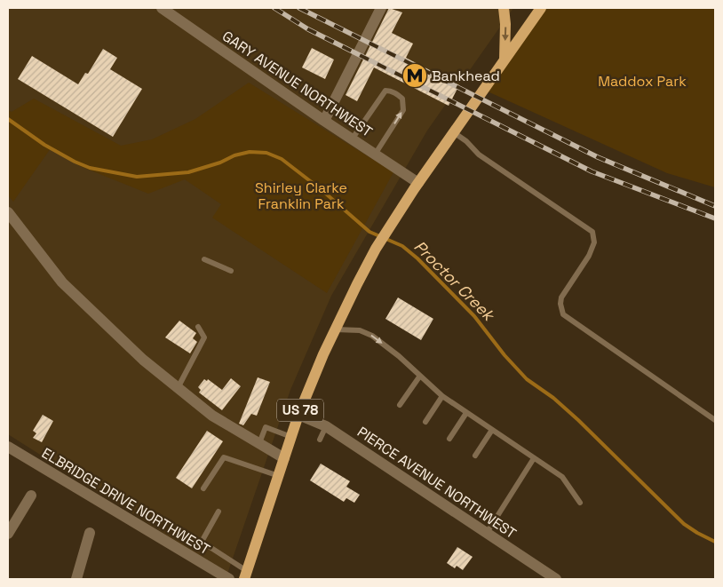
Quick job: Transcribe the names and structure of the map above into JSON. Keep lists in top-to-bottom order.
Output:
{
  "streets": {
    "main road": ["US 78"],
    "street": ["GARY AVENUE NORTHWEST", "PIERCE AVENUE NORTHWEST", "ELBRIDGE DRIVE NORTHWEST"]
  },
  "crossings": [
    ["GARY AVENUE NORTHWEST", "US 78"],
    ["US 78", "PIERCE AVENUE NORTHWEST"]
  ],
  "water": ["Proctor Creek"],
  "parks": ["Maddox Park", "Shirley Clarke Franklin Park"],
  "places": {
    "metro station": ["Bankhead"]
  }
}
